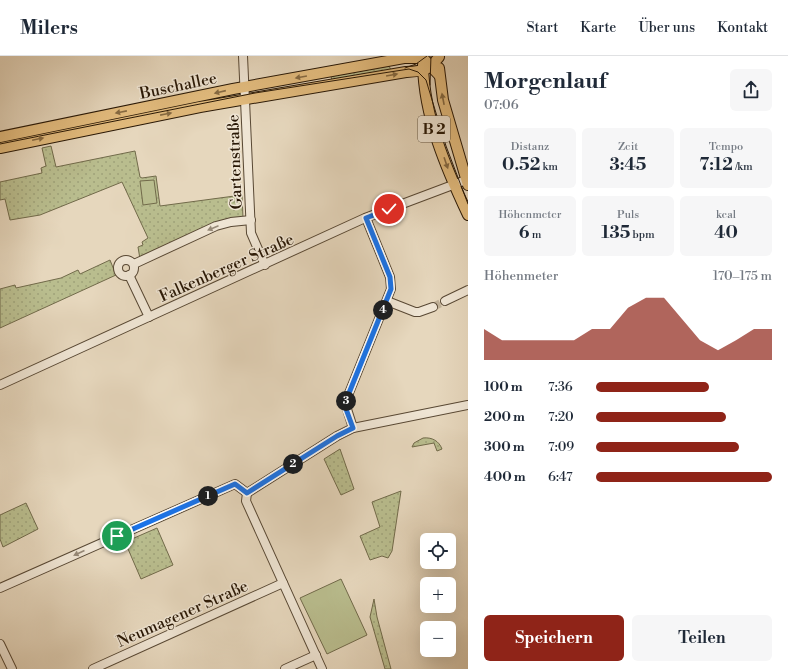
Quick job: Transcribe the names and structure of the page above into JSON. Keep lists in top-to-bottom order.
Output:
{
  "streets": {
    "main road": ["Buschallee", "B 2"],
    "street": ["Gartenstraße", "Falkenberger Straße", "Neumagener Straße"]
  },
  "crossings": [
    ["Buschallee", "B 2"],
    ["Buschallee", "Gartenstraße"],
    ["B 2", "Falkenberger Straße"],
    ["Gartenstraße", "Falkenberger Straße"]
  ],
  "page": {
    "header": "Milers",
    "nav": [
      "Start",
      "Karte",
      "Über uns",
      "Kontakt"
    ],
    "heading": ["Morgenlauf", "07:06"],
    "stats": [
      ["Distanz", "0.52 km"],
      ["Zeit", "3:45"],
      ["Tempo", "7:12 /km"],
      ["Höhenmeter", "6 m"],
      ["Puls", "135 bpm"],
      ["kcal", "40"]
    ],
    "chart": ["Höhenmeter", "170–175 m"],
    "pins": [
      "4",
      "3",
      "2",
      "1"
    ],
    "list": [
      {
        "name": "100 m",
        "note": "7:36"
      },
      {
        "name": "200 m",
        "note": "7:20"
      },
      {
        "name": "300 m",
        "note": "7:09"
      },
      {
        "name": "400 m",
        "note": "6:47"
      }
    ],
    "map_buttons": ["+", "−"],
    "buttons": ["Speichern", "Teilen"]
  }
}
